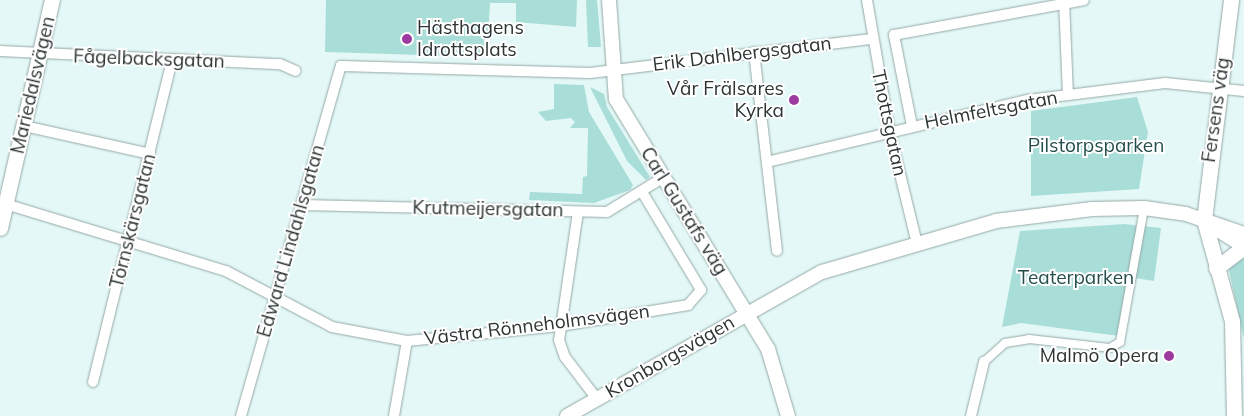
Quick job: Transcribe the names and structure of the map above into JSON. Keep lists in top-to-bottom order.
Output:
{
  "streets": {
    "main road": ["Mariedalsvägen", "Fersens väg"],
    "street": [
      "Erik Dahlbergsgatan",
      "Fågelbacksgatan",
      "Helmfeltsgatan",
      "Thottsgatan",
      "Krutmeijersgatan",
      "Carl Gustafs väg",
      "Törnskärsgatan",
      "Edward Lindahlsgatan",
      "Västra Rönneholmsvägen",
      "Kronborgsvägen"
    ]
  },
  "crossings": [
    ["Erik Dahlbergsgatan", "Thottsgatan"],
    ["Erik Dahlbergsgatan", "Carl Gustafs väg"],
    ["Erik Dahlbergsgatan", "Edward Lindahlsgatan"],
    ["Fågelbacksgatan", "Mariedalsvägen"],
    ["Fågelbacksgatan", "Törnskärsgatan"],
    ["Mariedalsvägen", "Västra Rönneholmsvägen"],
    ["Helmfeltsgatan", "Fersens väg"],
    ["Helmfeltsgatan", "Thottsgatan"],
    ["Fersens väg", "Kronborgsvägen"],
    ["Thottsgatan", "Kronborgsvägen"],
    ["Krutmeijersgatan", "Carl Gustafs väg"],
    ["Krutmeijersgatan", "Edward Lindahlsgatan"],
    ["Carl Gustafs väg", "Edward Lindahlsgatan"],
    ["Carl Gustafs väg", "Västra Rönneholmsvägen"],
    ["Carl Gustafs väg", "Kronborgsvägen"],
    ["Törnskärsgatan", "Västra Rönneholmsvägen"],
    ["Edward Lindahlsgatan", "Västra Rönneholmsvägen"]
  ],
  "parks": ["Pilstorpsparken", "Teaterparken"],
  "places": ["Hästhagens Idrottsplats", "Vår Frälsares Kyrka", "Malmö Opera"]
}
